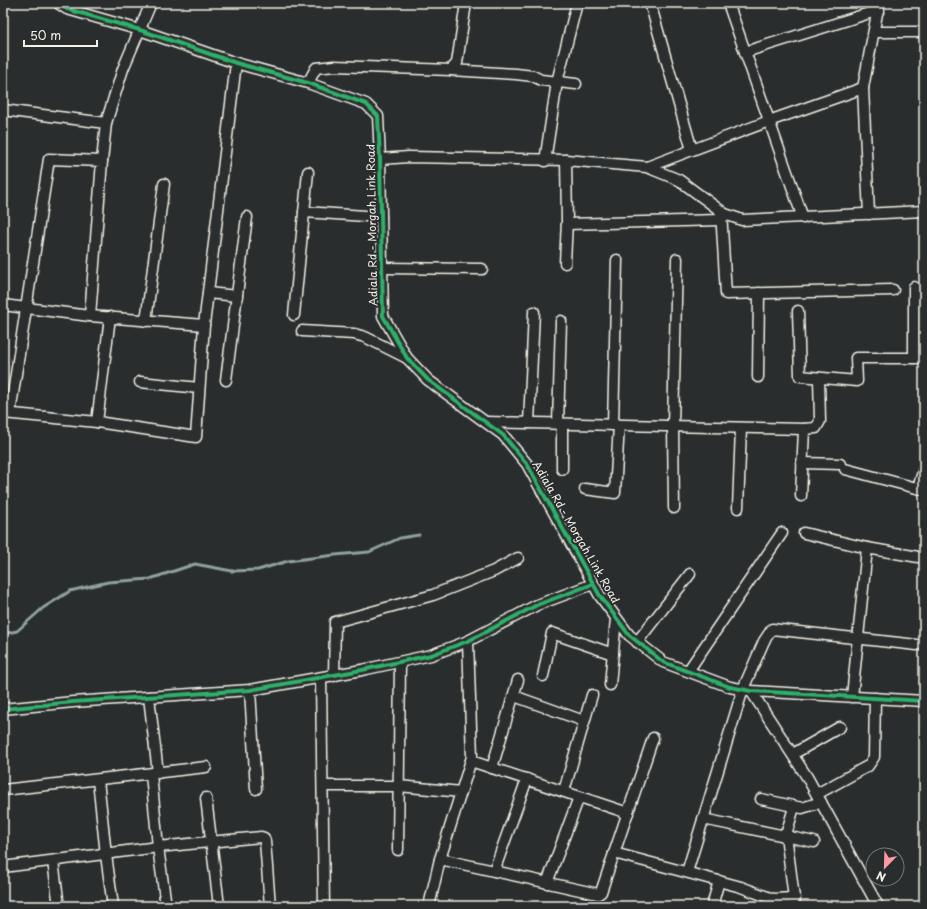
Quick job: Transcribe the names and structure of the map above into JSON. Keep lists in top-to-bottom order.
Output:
{
  "streets": {
    "street": ["Adiala Rd - Morgah Link Road"]
  },
  "scale_bar": "50 m",
  "north": "bottom left"
}
